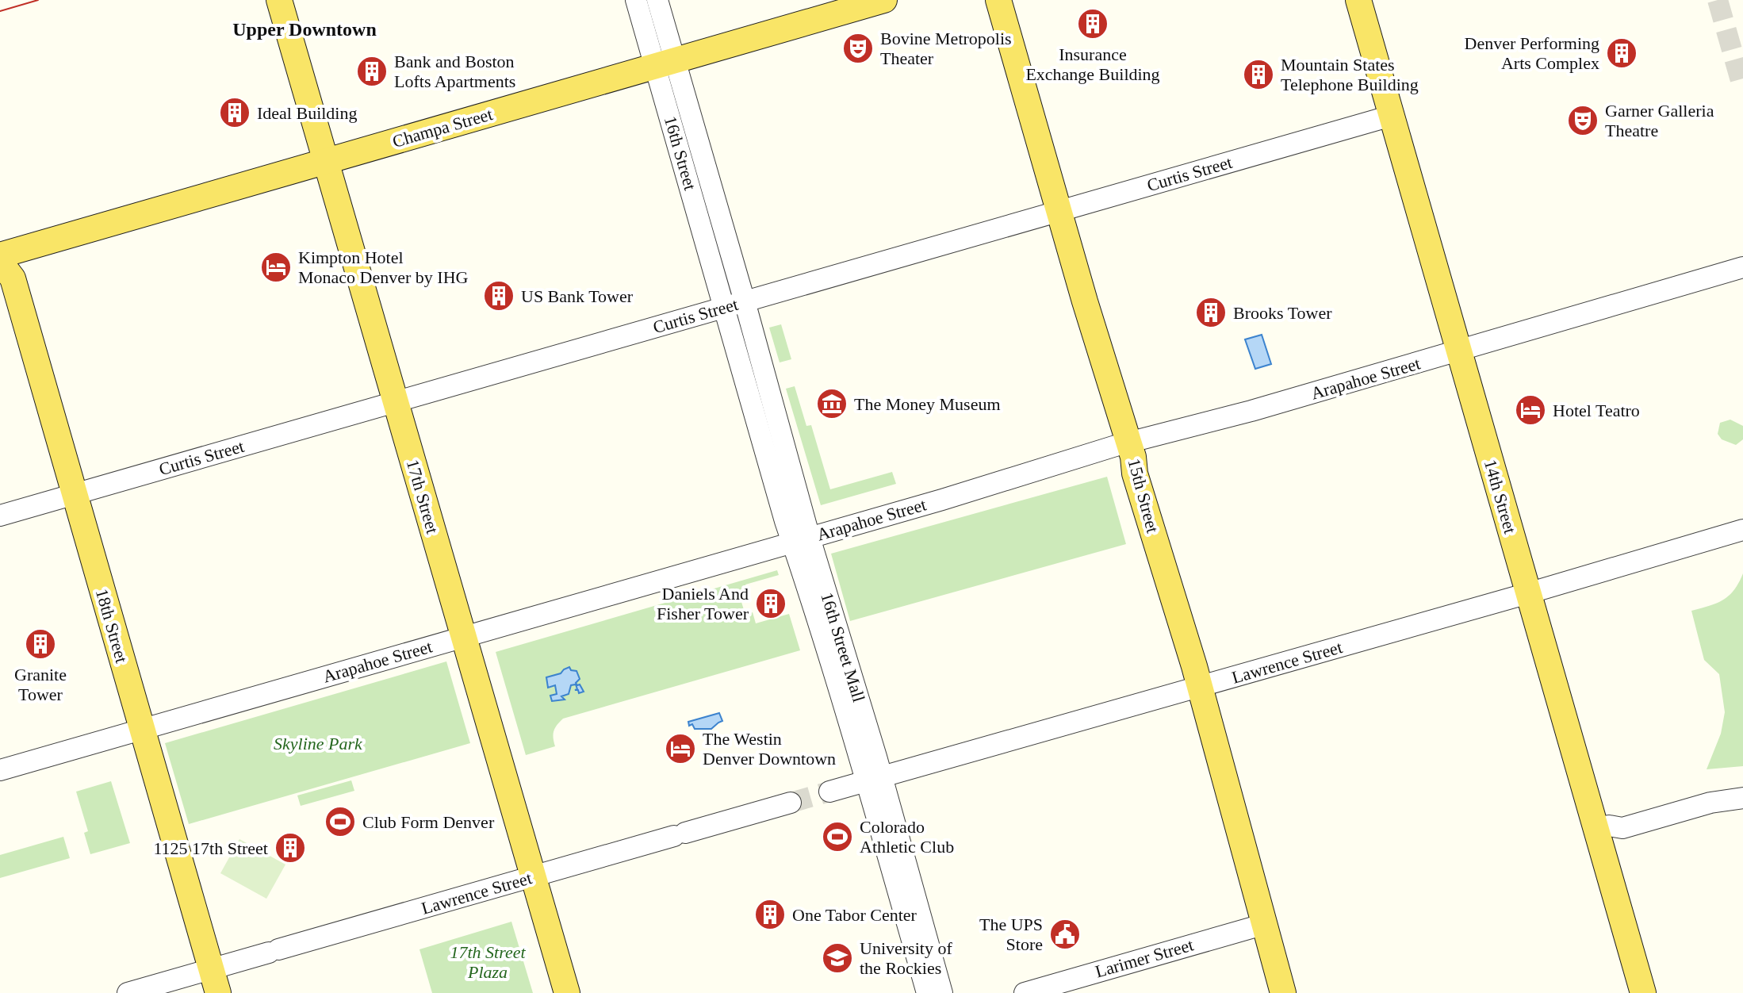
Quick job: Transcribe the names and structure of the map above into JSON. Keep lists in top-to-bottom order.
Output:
{
  "streets": {
    "main road": [
      "Champa Street",
      "15th Street",
      "17th Street",
      "14th Street",
      "18th Street"
    ],
    "street": [
      "16th Street",
      "Curtis Street",
      "Arapahoe Street",
      "16th Street Mall",
      "Lawrence Street",
      "Larimer Street"
    ]
  },
  "crossings": [
    ["Champa Street", "16th Street"],
    ["Champa Street", "17th Street"],
    ["16th Street", "Curtis Street"],
    ["16th Street", "16th Street Mall"],
    ["Curtis Street", "15th Street"],
    ["Curtis Street", "17th Street"],
    ["Curtis Street", "14th Street"],
    ["Curtis Street", "18th Street"],
    ["Curtis Street", "16th Street Mall"],
    ["Arapahoe Street", "15th Street"],
    ["Arapahoe Street", "17th Street"],
    ["Arapahoe Street", "14th Street"],
    ["Arapahoe Street", "18th Street"],
    ["Arapahoe Street", "16th Street Mall"],
    ["15th Street", "Lawrence Street"],
    ["15th Street", "Larimer Street"],
    ["17th Street", "Lawrence Street"],
    ["14th Street", "Lawrence Street"],
    ["18th Street", "Lawrence Street"],
    ["16th Street Mall", "Lawrence Street"]
  ],
  "districts": ["Upper Downtown"],
  "parks": ["Skyline Park", "17th Street Plaza"],
  "places": {
    "building": [
      "Insurance Exchange Building",
      "Denver Performing Arts Complex",
      "Bank and Boston Lofts Apartments",
      "Mountain States Telephone Building",
      "Ideal Building",
      "US Bank Tower",
      "Brooks Tower",
      "Daniels And Fisher Tower",
      "Granite Tower",
      "1125 17th Street",
      "One Tabor Center"
    ],
    "theatre": ["Bovine Metropolis Theater", "Garner Galleria Theatre"],
    "hotel": ["Kimpton Hotel Monaco Denver by IHG", "Hotel Teatro", "The Westin Denver Downtown"],
    "museum": ["The Money Museum"],
    "sports": ["Club Form Denver", "Colorado Athletic Club"],
    "public building": ["The UPS Store"],
    "school or university": ["University of the Rockies"]
  }
}
